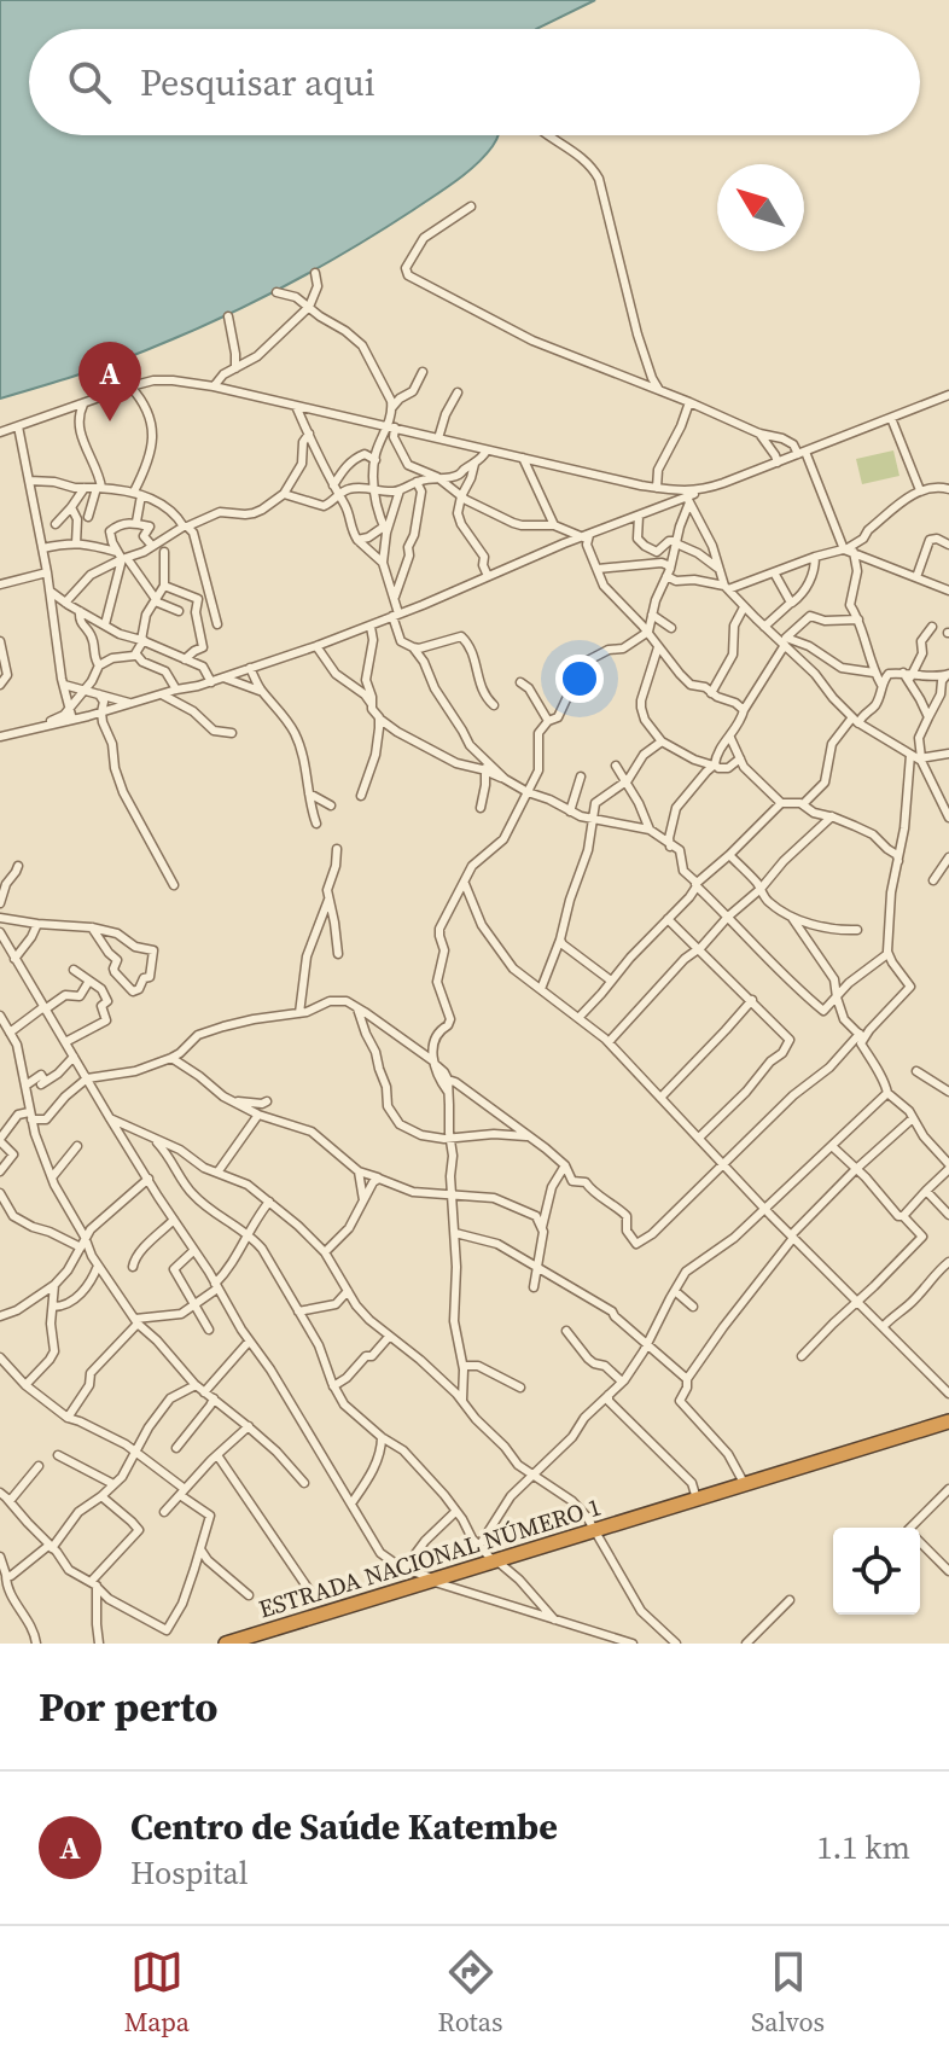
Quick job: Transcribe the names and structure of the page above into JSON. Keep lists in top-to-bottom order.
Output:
{
  "streets": {
    "highway": ["ESTRADA NACIONAL NÚMERO 1"]
  },
  "north": "top left",
  "page": {
    "search": "Pesquisar aqui",
    "pins": "A",
    "heading": "Por perto",
    "list": [
      {
        "mark": "A",
        "name": "Centro de Saúde Katembe",
        "note": "Hospital",
        "value": "1.1 km"
      }
    ],
    "nav": ["Mapa", "Rotas", "Salvos"]
  }
}
